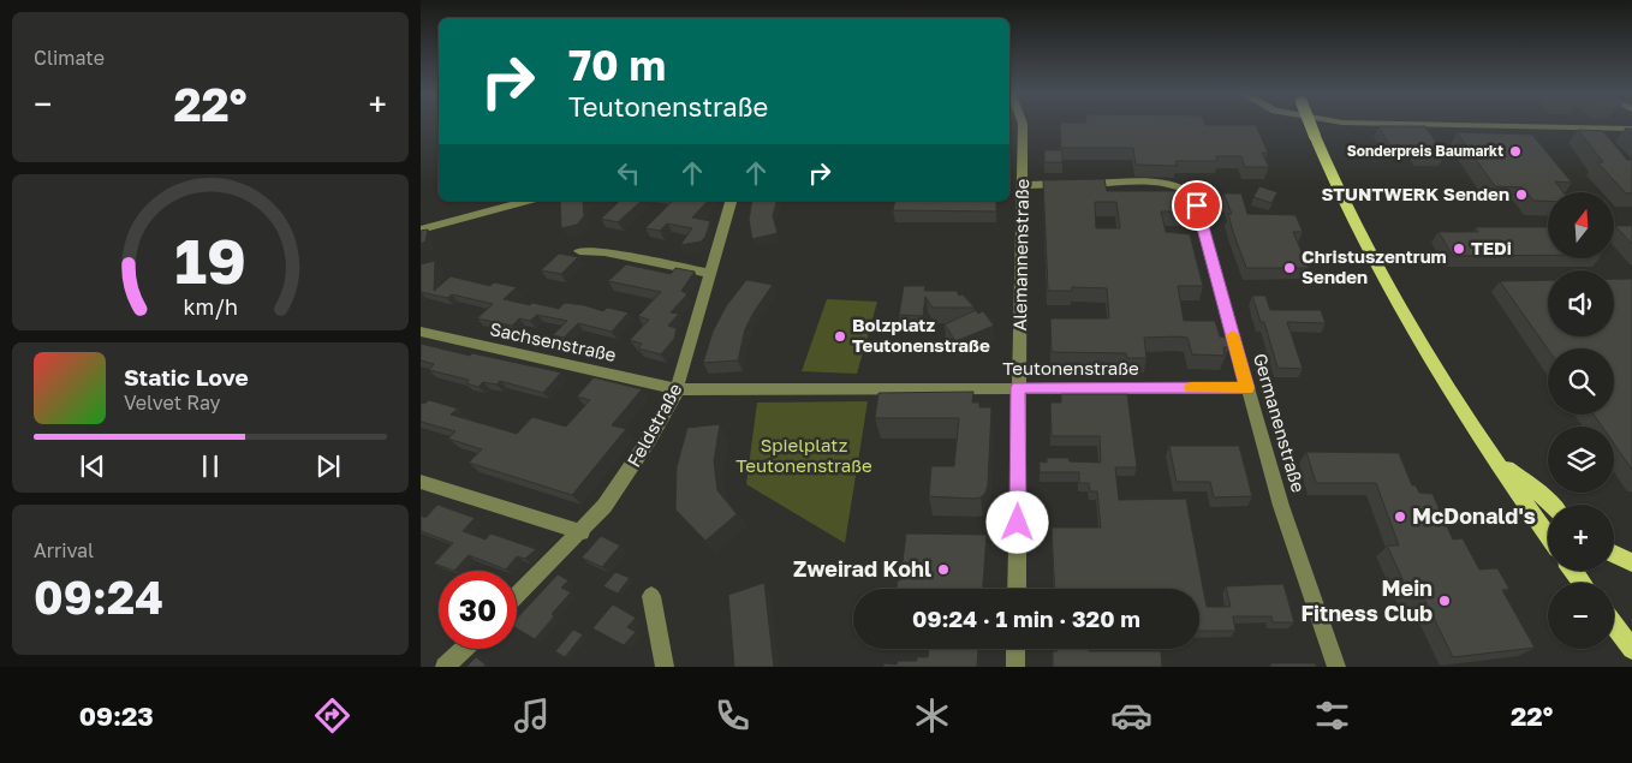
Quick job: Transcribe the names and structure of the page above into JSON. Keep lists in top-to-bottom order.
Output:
{
  "streets": {
    "street": [
      "Alemannenstraße",
      "Sachsenstraße",
      "Teutonenstraße",
      "Germanenstraße",
      "Feldstraße"
    ]
  },
  "crossings": [
    ["Alemannenstraße", "Teutonenstraße"],
    ["Alemannenstraße", "Germanenstraße"],
    ["Sachsenstraße", "Teutonenstraße"],
    ["Sachsenstraße", "Feldstraße"],
    ["Teutonenstraße", "Germanenstraße"],
    ["Teutonenstraße", "Feldstraße"]
  ],
  "parks": ["Spielplatz Teutonenstraße"],
  "places": [
    "Sonderpreis Baumarkt",
    "STUNTWERK Senden",
    "TEDi",
    "Christuszentrum Senden",
    "Bolzplatz Teutonenstraße",
    "McDonald's",
    "Zweirad Kohl",
    "Mein Fitness Club"
  ],
  "north": "top",
  "page": {
    "tile": [
      "Climate",
      ["Arrival", "09:24"]
    ],
    "turn": ["70 m", "Teutonenstraße"],
    "heat": ["−", "22°", "+"],
    "map_buttons": ["+", "−"],
    "song": ["Static Love", "Velvet Ray"],
    "limit": "30",
    "trip": "09:24 · 1 min · 320 m",
    "tabs": ["09:23", "22°"],
    "gauge": ["19", "km/h"]
  }
}
